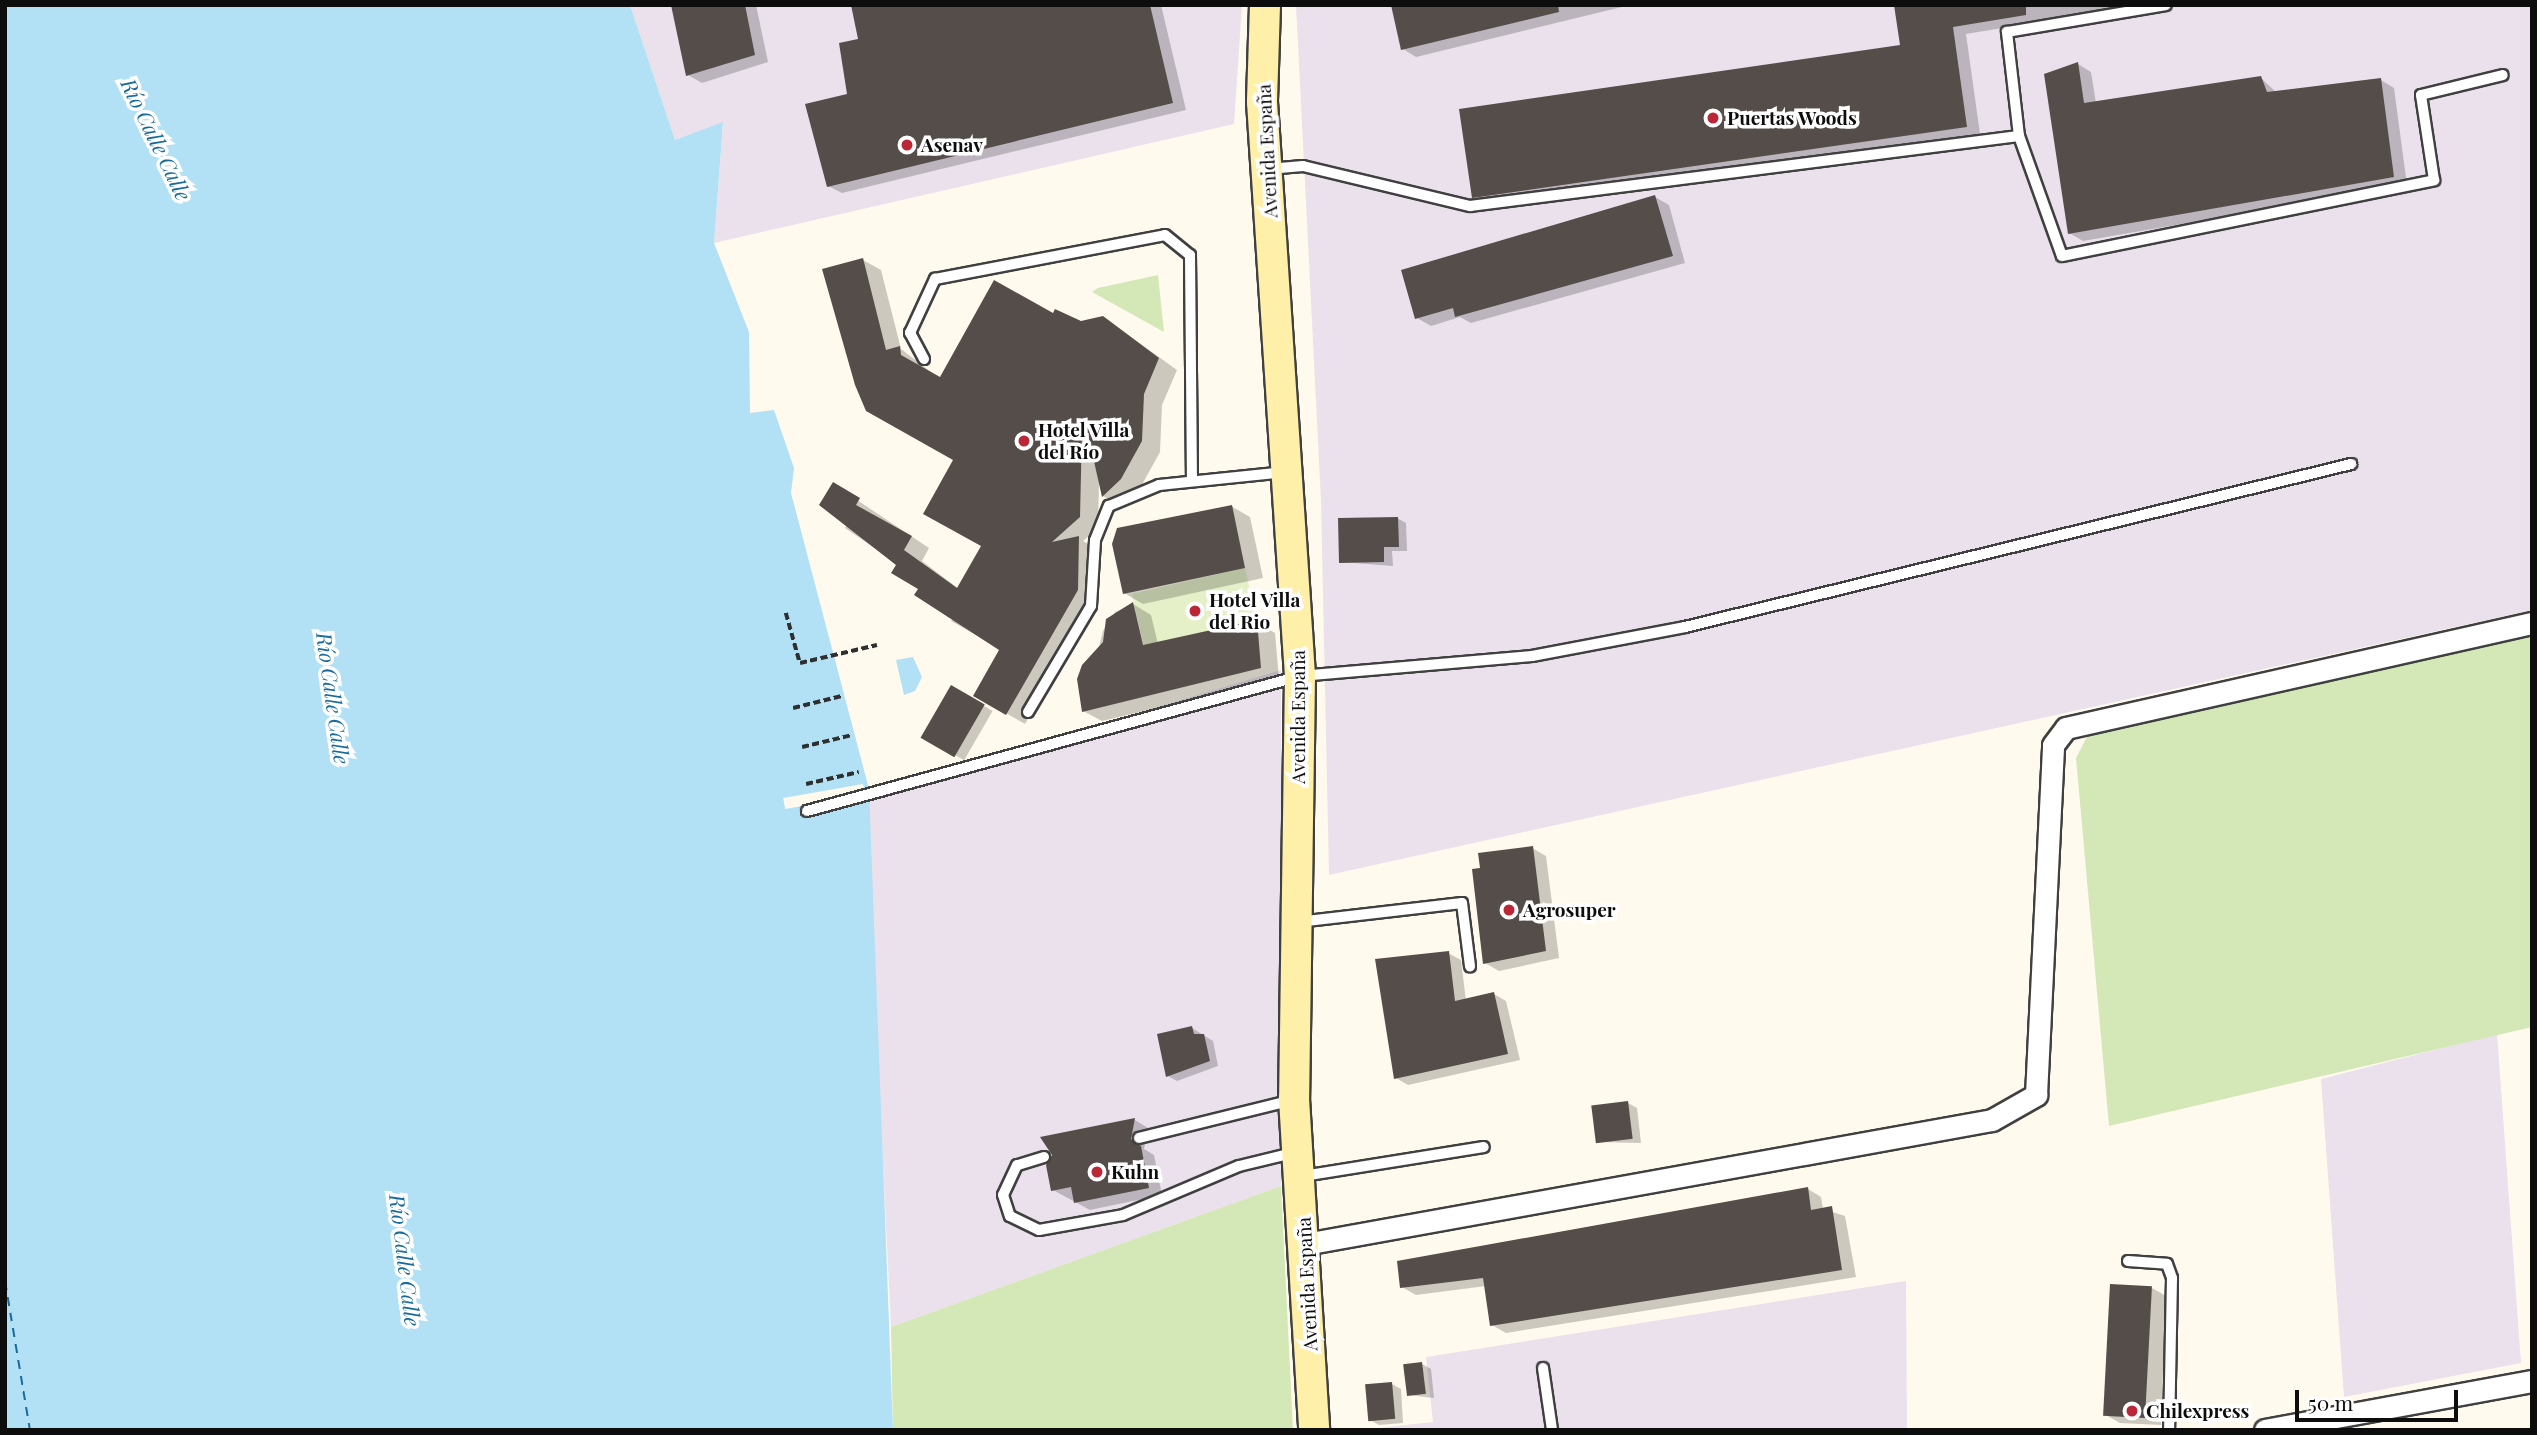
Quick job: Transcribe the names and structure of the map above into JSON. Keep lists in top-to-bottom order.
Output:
{
  "streets": {
    "main road": ["Avenida España"]
  },
  "water": ["Río Calle Calle"],
  "places": [
    "Puertas Woods",
    "Asenav",
    "Hotel Villa del Río",
    "Hotel Villa del Rio",
    "Agrosuper",
    "Kuhn",
    "Chilexpress"
  ],
  "scale_bar": "50 m"
}
